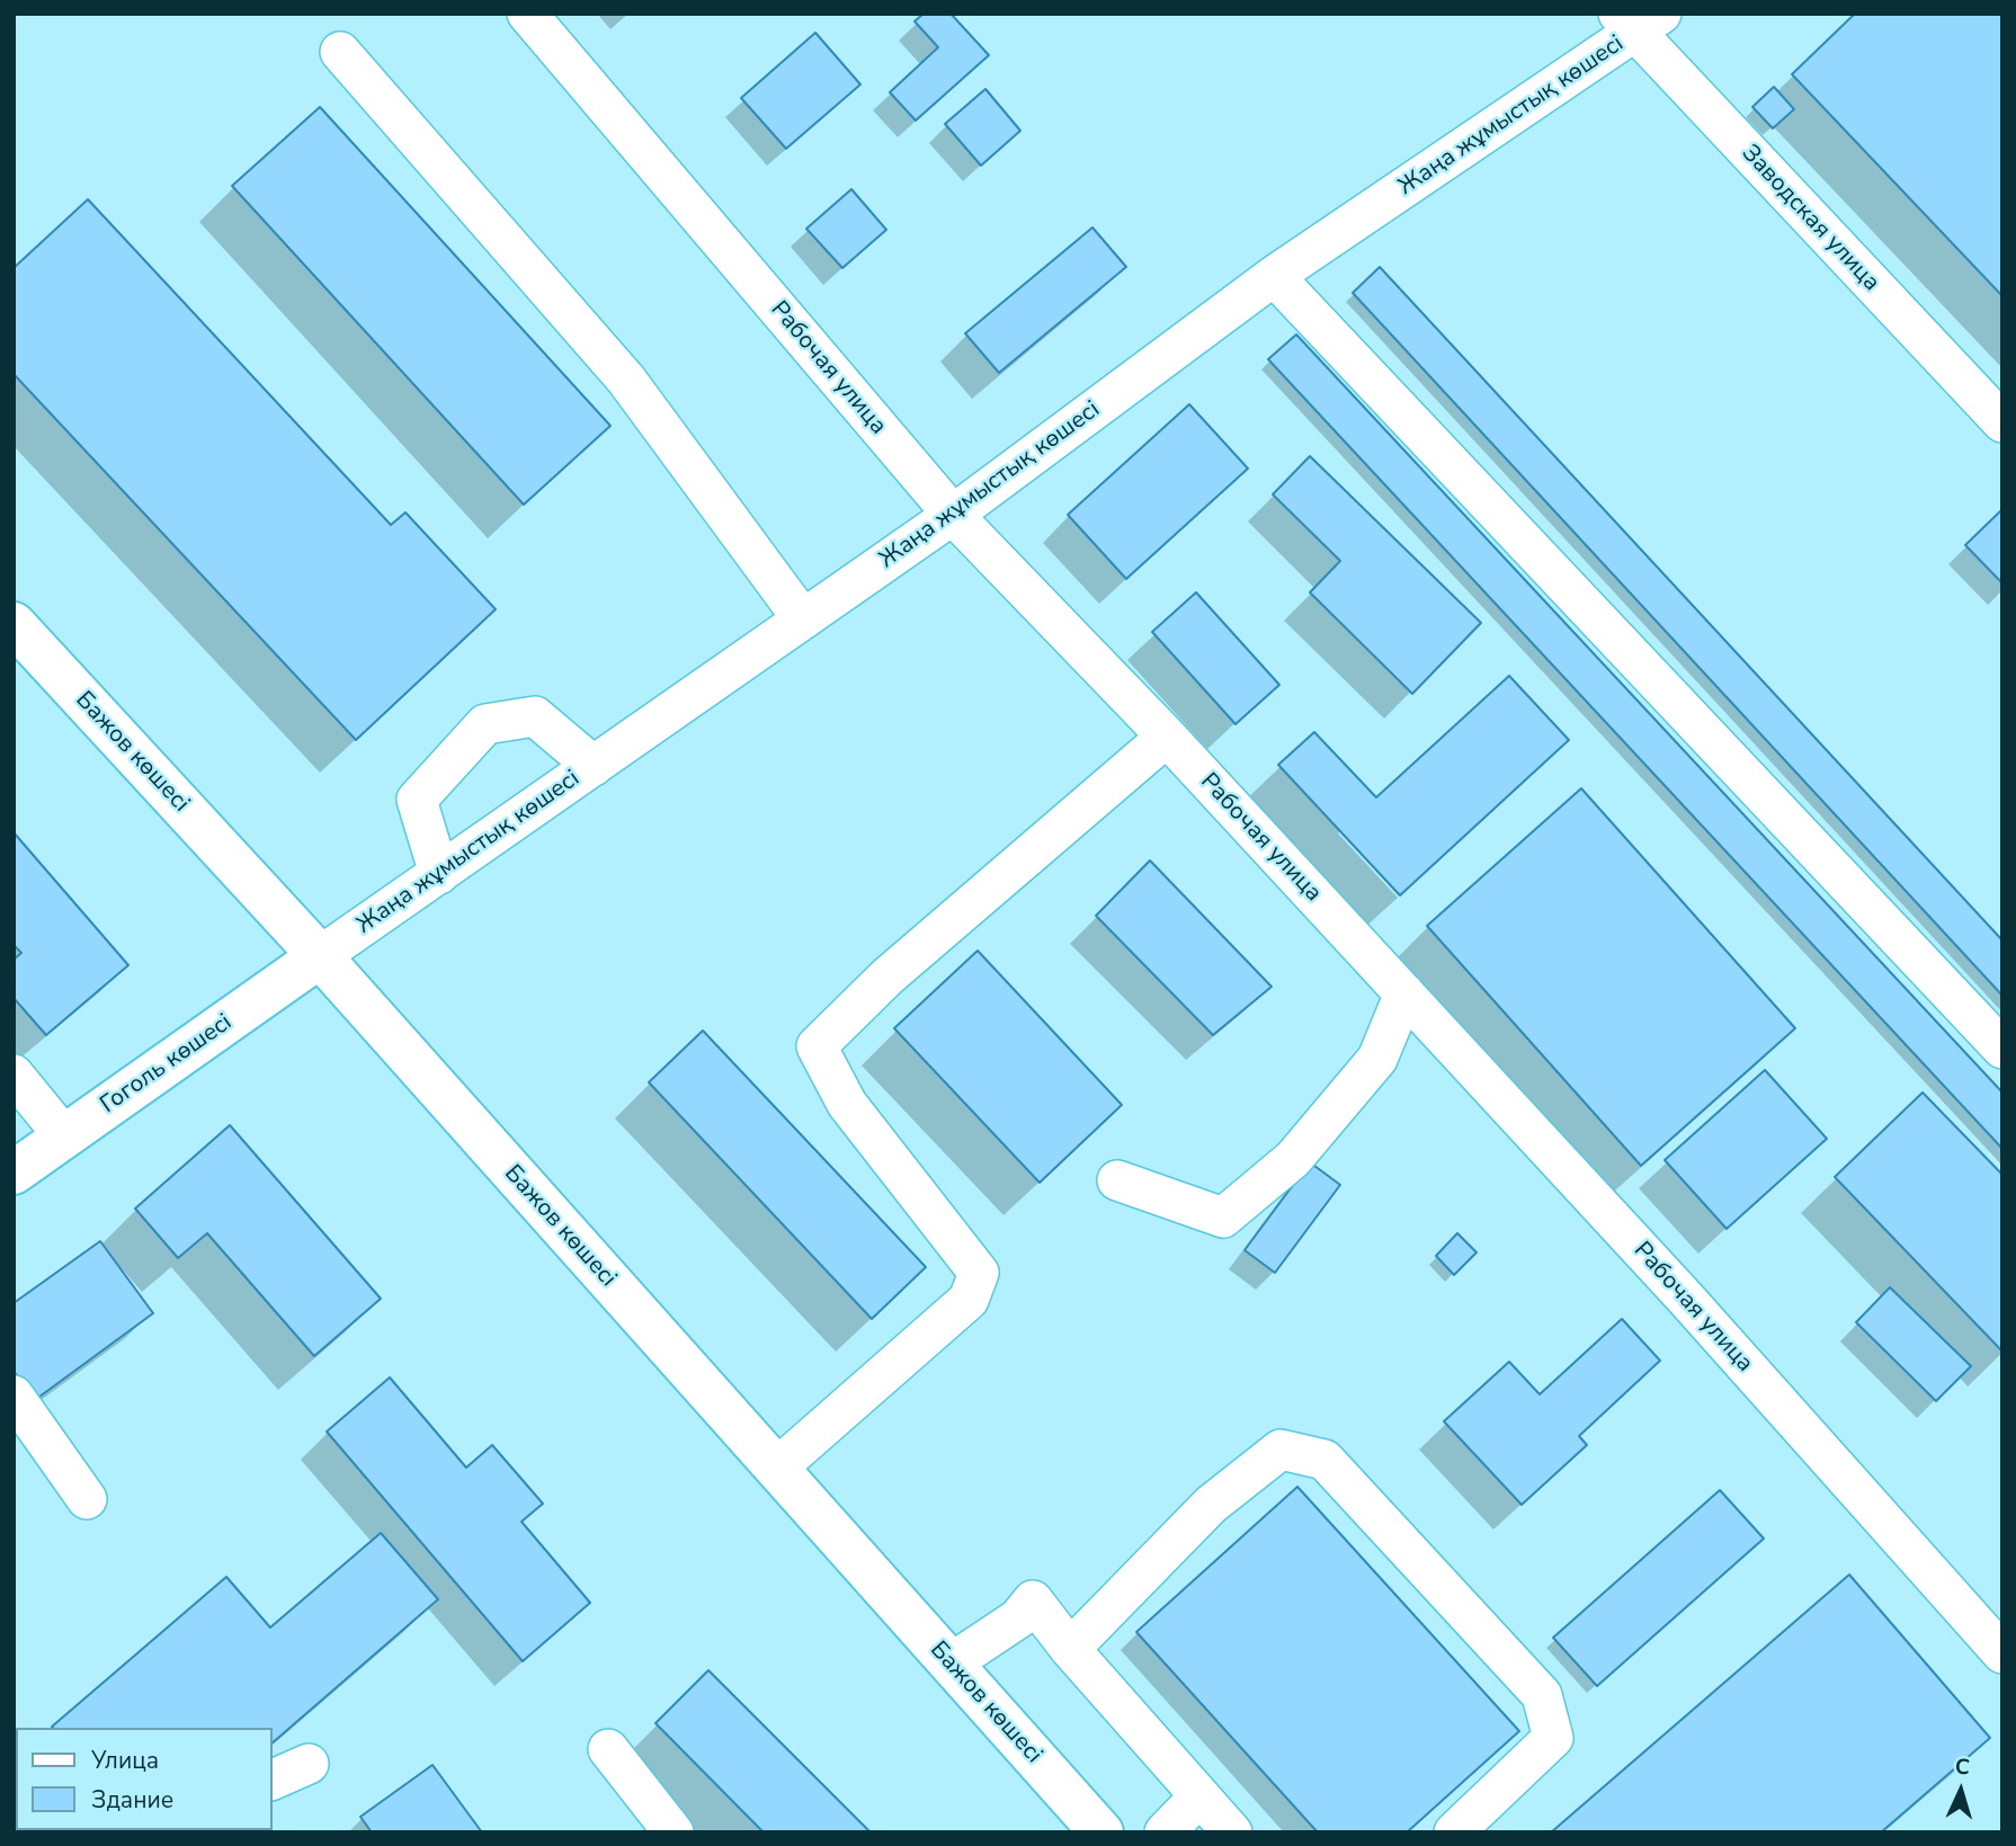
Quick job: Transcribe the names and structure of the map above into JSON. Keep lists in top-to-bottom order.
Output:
{
  "streets": {
    "main road": ["Бажов көшесі", "Гоголь көшесі"],
    "street": ["Жаңа жұмыстық көшесі", "Заводская улица", "Рабочая улица"]
  },
  "crossings": [
    ["Жаңа жұмыстық көшесі", "Заводская улица"],
    ["Жаңа жұмыстық көшесі", "Рабочая улица"],
    ["Жаңа жұмыстық көшесі", "Бажов көшесі"],
    ["Жаңа жұмыстық көшесі", "Гоголь көшесі"],
    ["Бажов көшесі", "Гоголь көшесі"]
  ],
  "legend": ["Улица", "Здание"],
  "north": "top"
}
